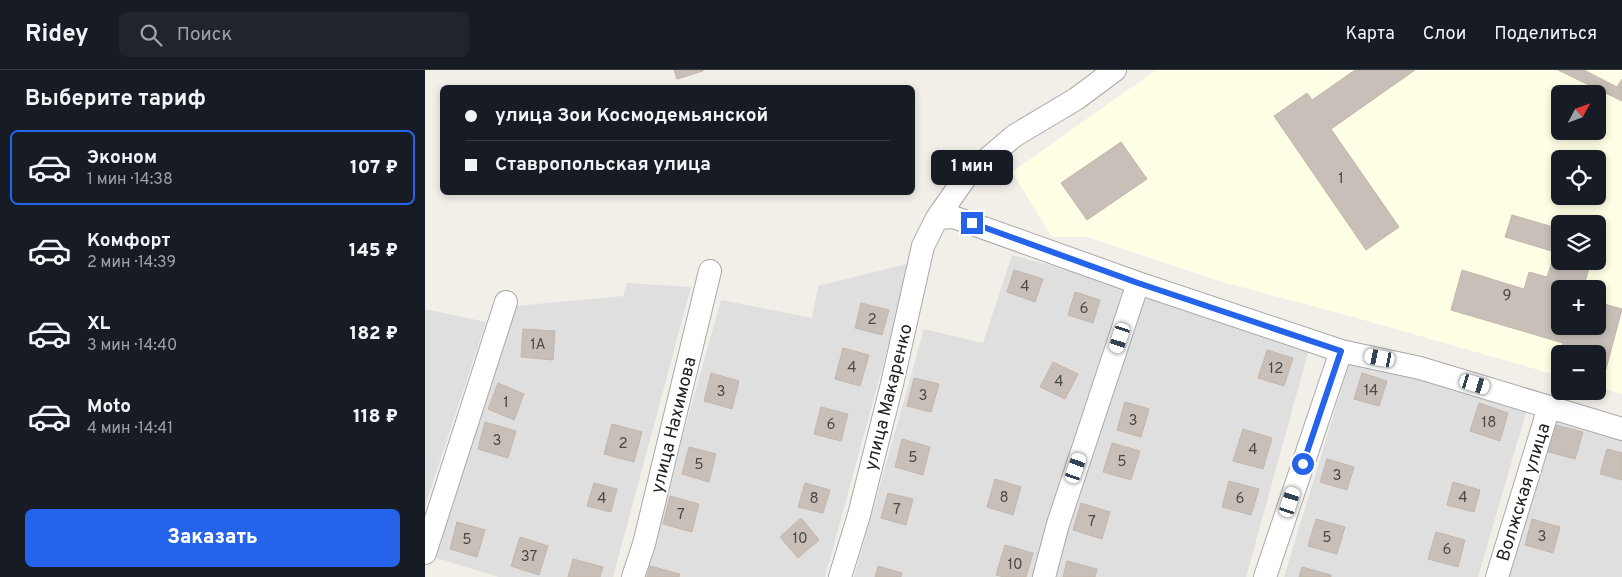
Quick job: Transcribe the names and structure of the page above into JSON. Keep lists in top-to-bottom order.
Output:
{
  "streets": {
    "street": ["улица Макаренко", "улица Нахимова", "Волжская улица"]
  },
  "house_numbers": [
    "1",
    "4",
    "9",
    "6",
    "2",
    "1А",
    "4",
    "12",
    "4",
    "14",
    "3",
    "3",
    "1",
    "3",
    "18",
    "6",
    "3",
    "2",
    "4",
    "5",
    "5",
    "5",
    "3",
    "8",
    "4",
    "4",
    "8",
    "6",
    "7",
    "7",
    "7",
    "3",
    "5",
    "10",
    "5",
    "6",
    "37",
    "10"
  ],
  "north": "top right",
  "page": {
    "header": "Ridey",
    "search": "Поиск",
    "nav": ["Карта", "Слои", "Поделиться"],
    "heading": "Выберите тариф",
    "map_buttons": ["+", "−"],
    "banner": ["улица Зои Космодемьянской", "Ставропольская улица"],
    "list": [
      {
        "name": "Эконом",
        "note": "1 мин · 14:38",
        "value": "107 ₽"
      },
      {
        "name": "Комфорт",
        "note": "2 мин · 14:39",
        "value": "145 ₽"
      },
      {
        "name": "XL",
        "note": "3 мин · 14:40",
        "value": "182 ₽"
      },
      {
        "name": "Moto",
        "note": "4 мин · 14:41",
        "value": "118 ₽"
      }
    ],
    "bubble": "1 мин",
    "buttons": "Заказать"
  }
}
